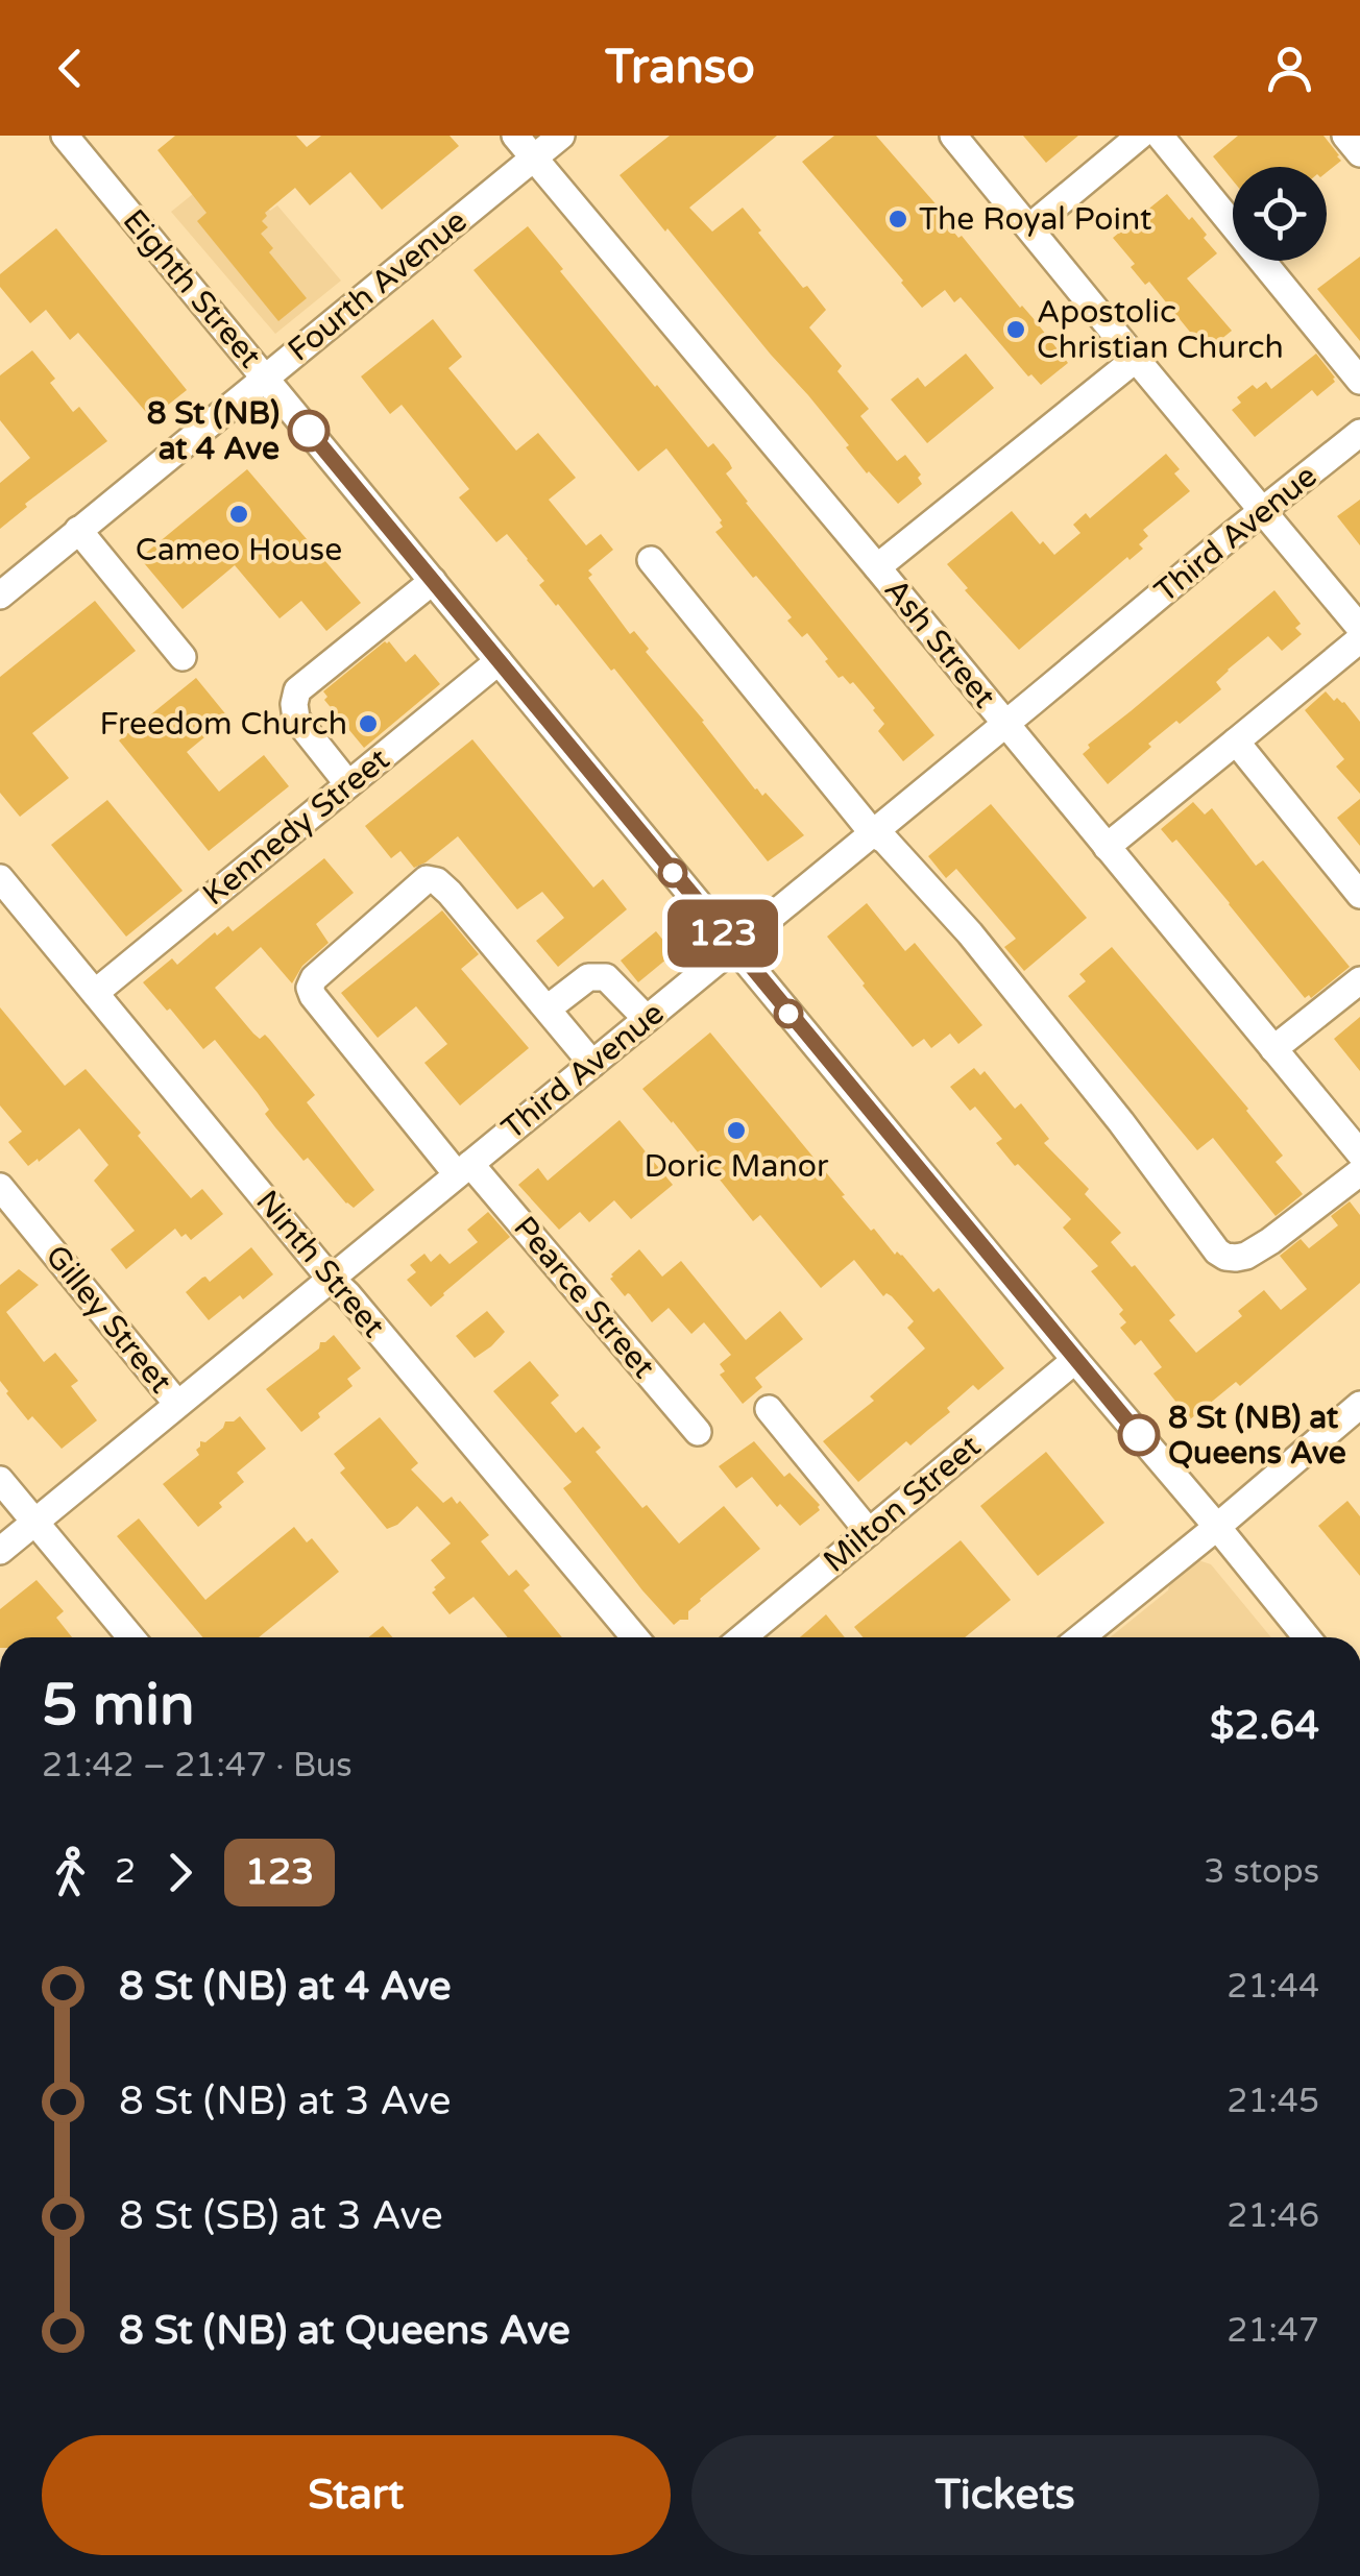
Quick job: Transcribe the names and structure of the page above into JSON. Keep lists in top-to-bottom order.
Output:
{
  "streets": {
    "street": [
      "Fourth Avenue",
      "Eighth Street",
      "Third Avenue",
      "Ash Street",
      "Kennedy Street",
      "Ninth Street",
      "Pearce Street",
      "Gilley Street",
      "Milton Street"
    ]
  },
  "crossings": [
    ["Fourth Avenue", "Eighth Street"],
    ["Fourth Avenue", "Ash Street"],
    ["Eighth Street", "Third Avenue"],
    ["Eighth Street", "Kennedy Street"],
    ["Eighth Street", "Milton Street"],
    ["Third Avenue", "Ash Street"],
    ["Third Avenue", "Ninth Street"],
    ["Third Avenue", "Pearce Street"],
    ["Third Avenue", "Gilley Street"],
    ["Kennedy Street", "Ninth Street"]
  ],
  "places": [
    "The Royal Point",
    "Apostolic Christian Church",
    "8 St (NB) at 4 Ave",
    "Cameo House",
    "Freedom Church",
    "Doric Manor",
    "8 St (NB) at Queens Ave"
  ],
  "lines": ["bus line 123"],
  "page": {
    "header": "Transo",
    "on_map": "123",
    "heading": ["5 min", "21:42 – 21:47 · Bus", "$2.64"],
    "legs": ["2", "123", "3 stops"],
    "list": [
      {
        "name": "8 St (NB) at 4 Ave",
        "value": "21:44"
      },
      {
        "name": "8 St (NB) at 3 Ave",
        "value": "21:45"
      },
      {
        "name": "8 St (SB) at 3 Ave",
        "value": "21:46"
      },
      {
        "name": "8 St (NB) at Queens Ave",
        "value": "21:47"
      }
    ],
    "buttons": ["Start", "Tickets"]
  }
}
